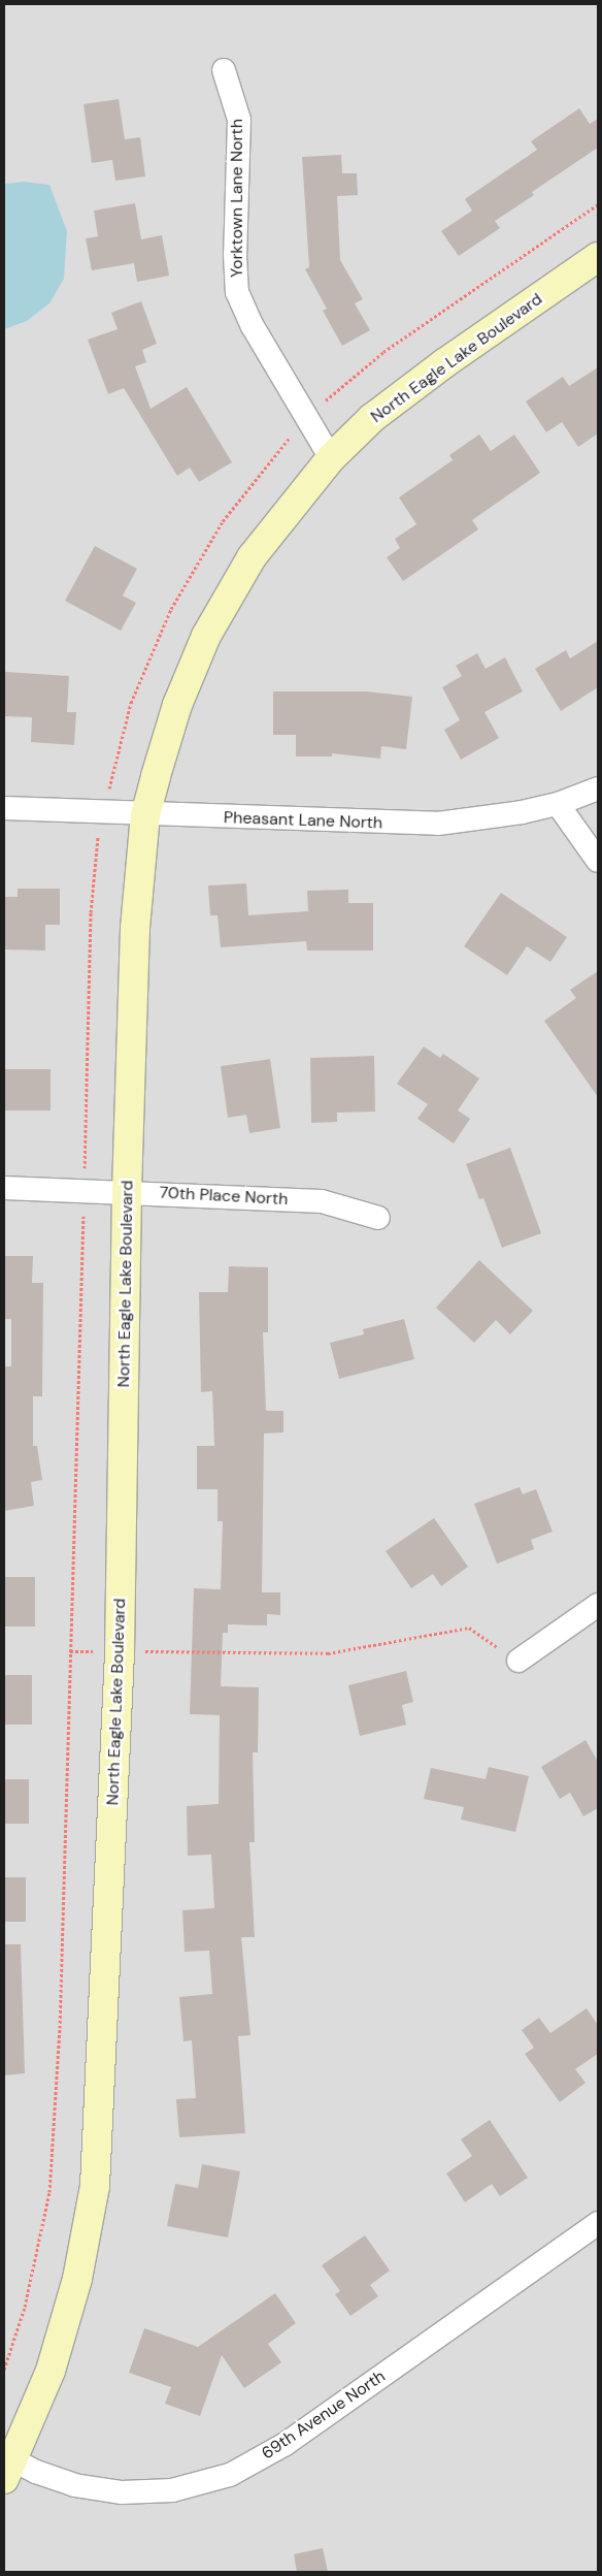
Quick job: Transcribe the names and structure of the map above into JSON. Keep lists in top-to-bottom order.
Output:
{
  "streets": {
    "street": [
      "Yorktown Lane North",
      "North Eagle Lake Boulevard",
      "Pheasant Lane North",
      "70th Place North",
      "69th Avenue North"
    ]
  },
  "crossings": [
    ["Yorktown Lane North", "North Eagle Lake Boulevard"],
    ["North Eagle Lake Boulevard", "Pheasant Lane North"],
    ["North Eagle Lake Boulevard", "70th Place North"],
    ["North Eagle Lake Boulevard", "69th Avenue North"]
  ]
}
